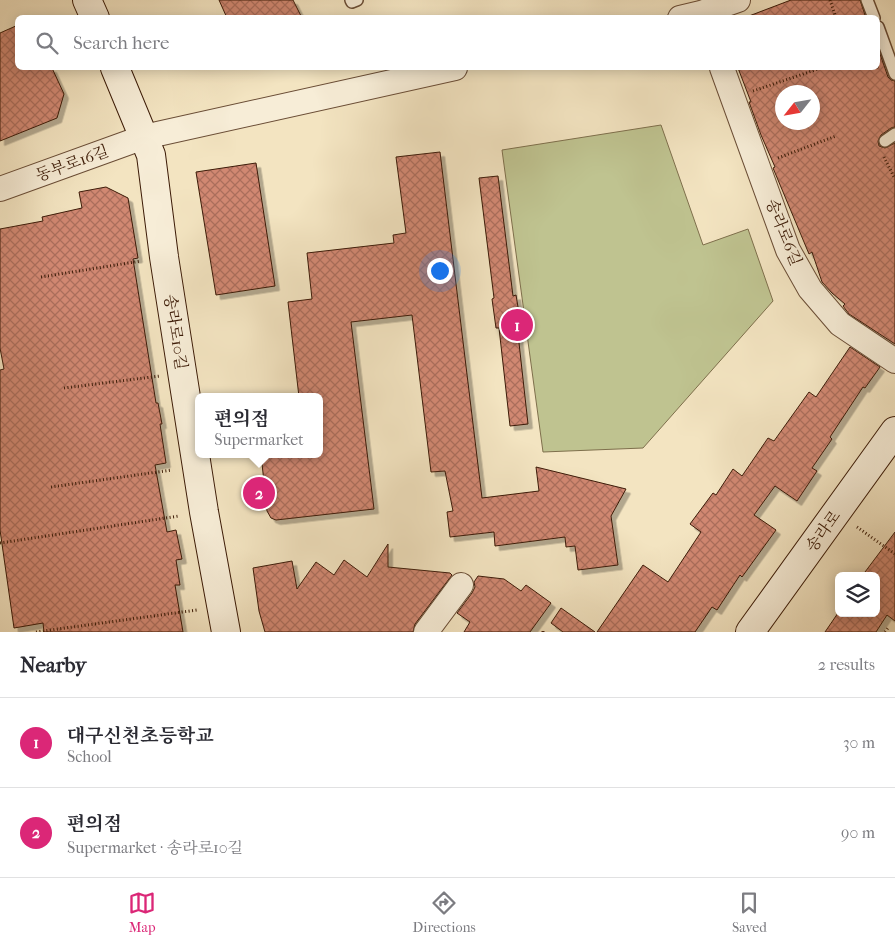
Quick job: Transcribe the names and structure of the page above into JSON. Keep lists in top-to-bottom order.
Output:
{
  "streets": {
    "street": [
      "동부로16길",
      "송라로6길",
      "송라로10길",
      "송라로"
    ]
  },
  "crossings": [
    ["동부로16길", "송라로10길"]
  ],
  "north": "bottom left",
  "page": {
    "search": "Search here",
    "pins": ["1", "2"],
    "popup": ["편의점", "Supermarket"],
    "heading": ["Nearby", "2 results"],
    "list": [
      {
        "mark": "1",
        "name": "대구신천초등학교",
        "note": "School",
        "value": "30 m"
      },
      {
        "mark": "2",
        "name": "편의점",
        "note": "Supermarket · 송라로10길",
        "value": "90 m"
      }
    ],
    "nav": ["Map", "Directions", "Saved"]
  }
}
